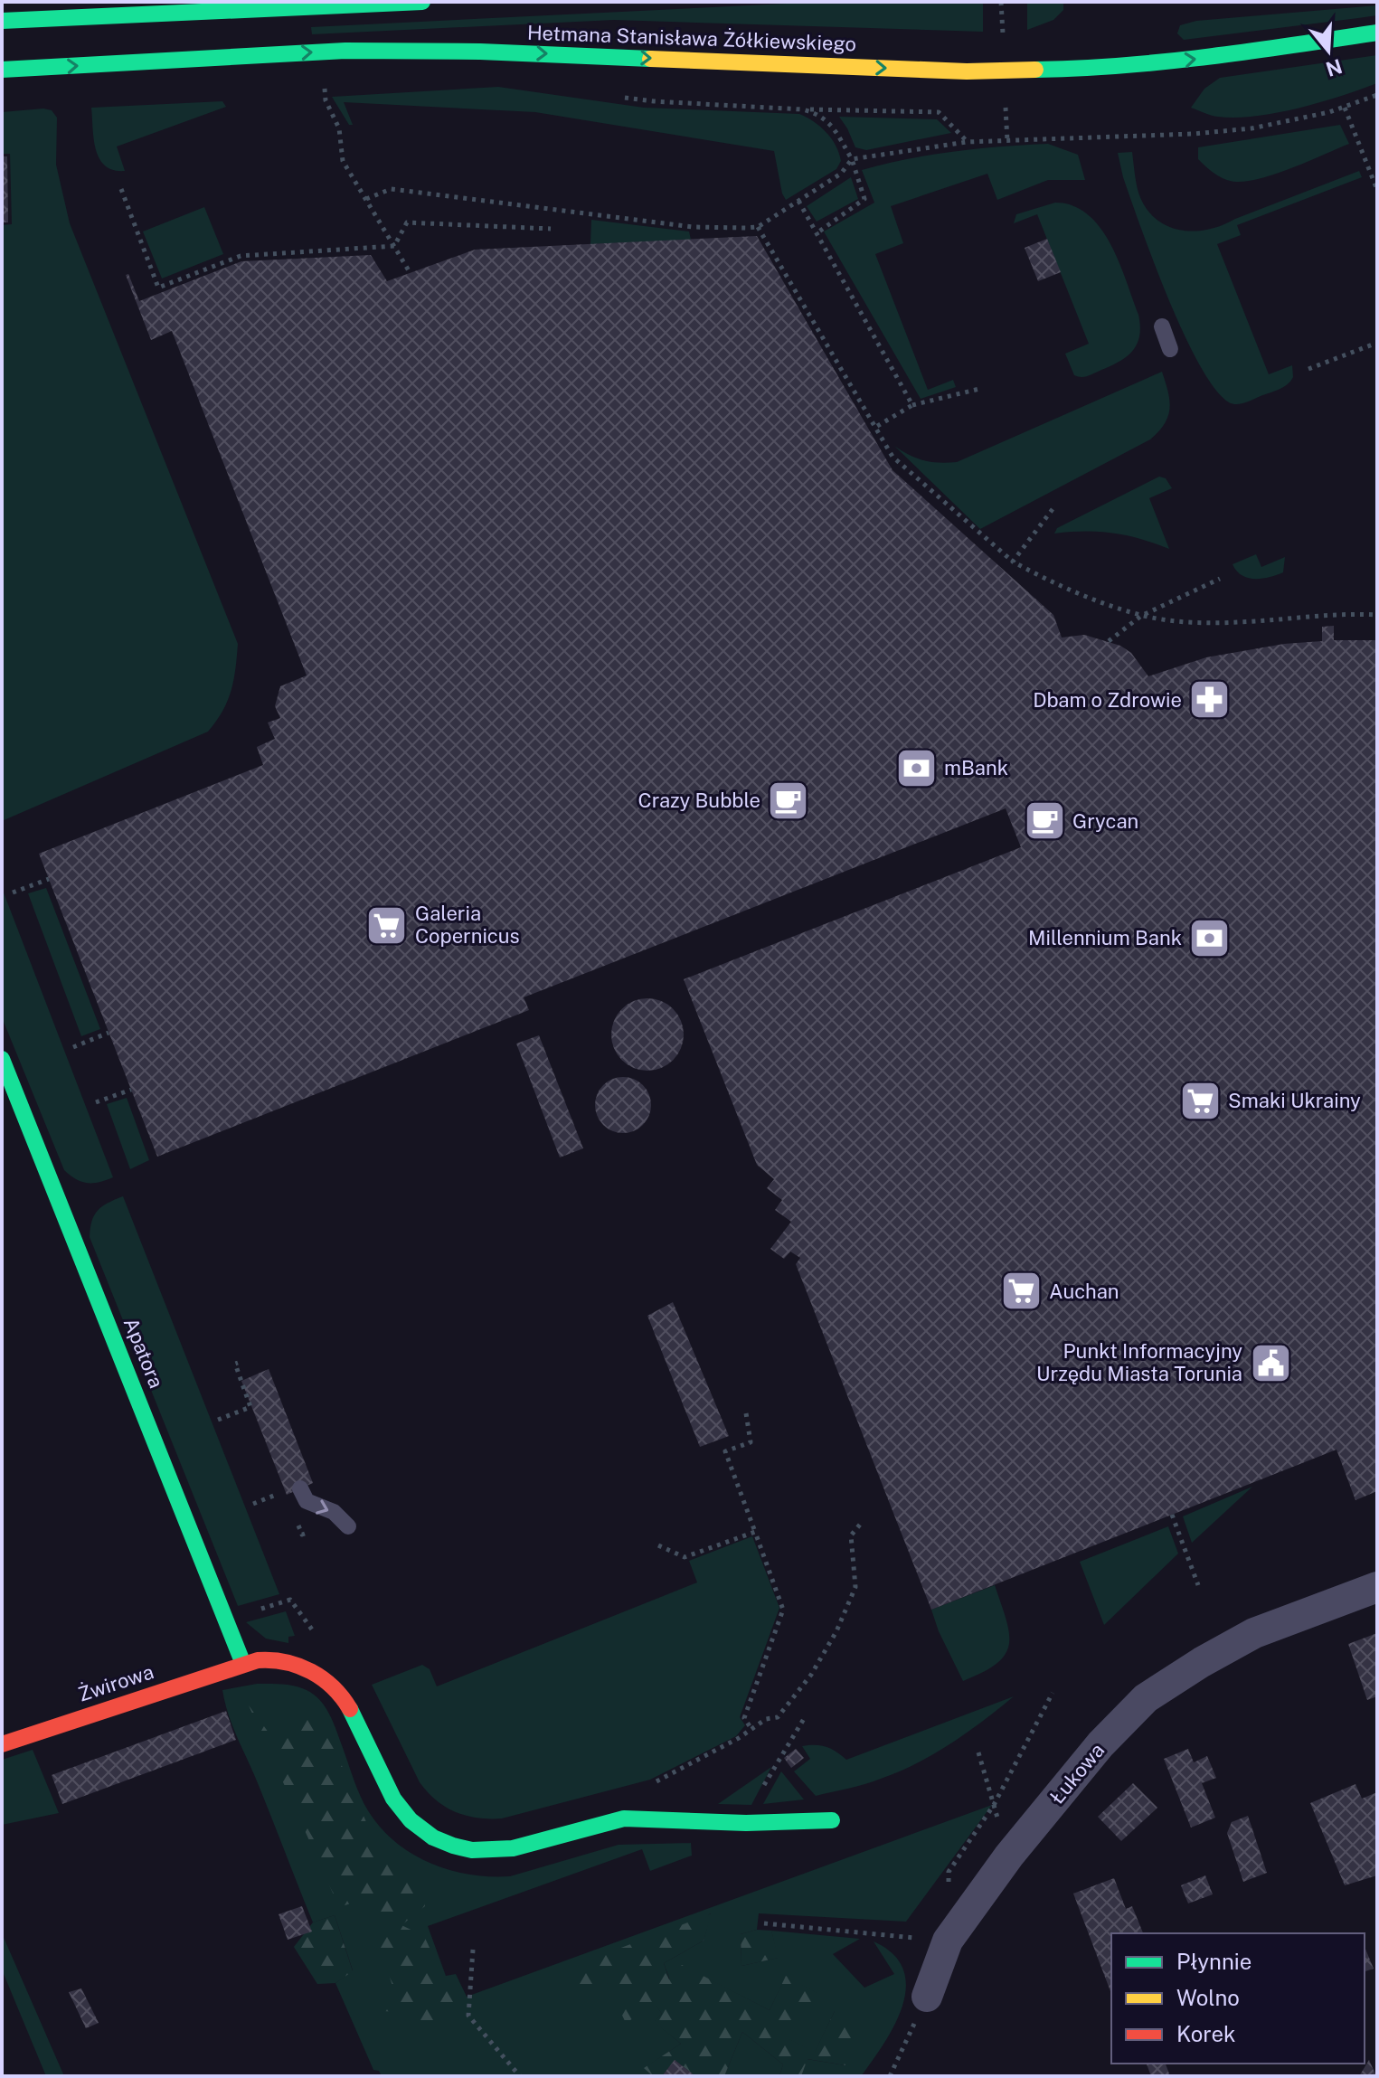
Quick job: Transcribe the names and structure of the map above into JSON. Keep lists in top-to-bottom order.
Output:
{
  "streets": {
    "main road": ["Hetmana Stanisława Żółkiewskiego", "Apatora", "Żwirowa"],
    "street": ["Łukowa"]
  },
  "crossings": [
    ["Apatora", "Żwirowa"]
  ],
  "places": {
    "pharmacy": ["Dbam o Zdrowie"],
    "bank": ["mBank", "Millennium Bank"],
    "cafe": ["Crazy Bubble", "Grycan"],
    "supermarket": ["Galeria Copernicus", "Smaki Ukrainy", "Auchan"],
    "public building": ["Punkt Informacyjny Urzędu Miasta Torunia"]
  },
  "legend": ["Płynnie", "Wolno", "Korek"],
  "north": "bottom"
}
